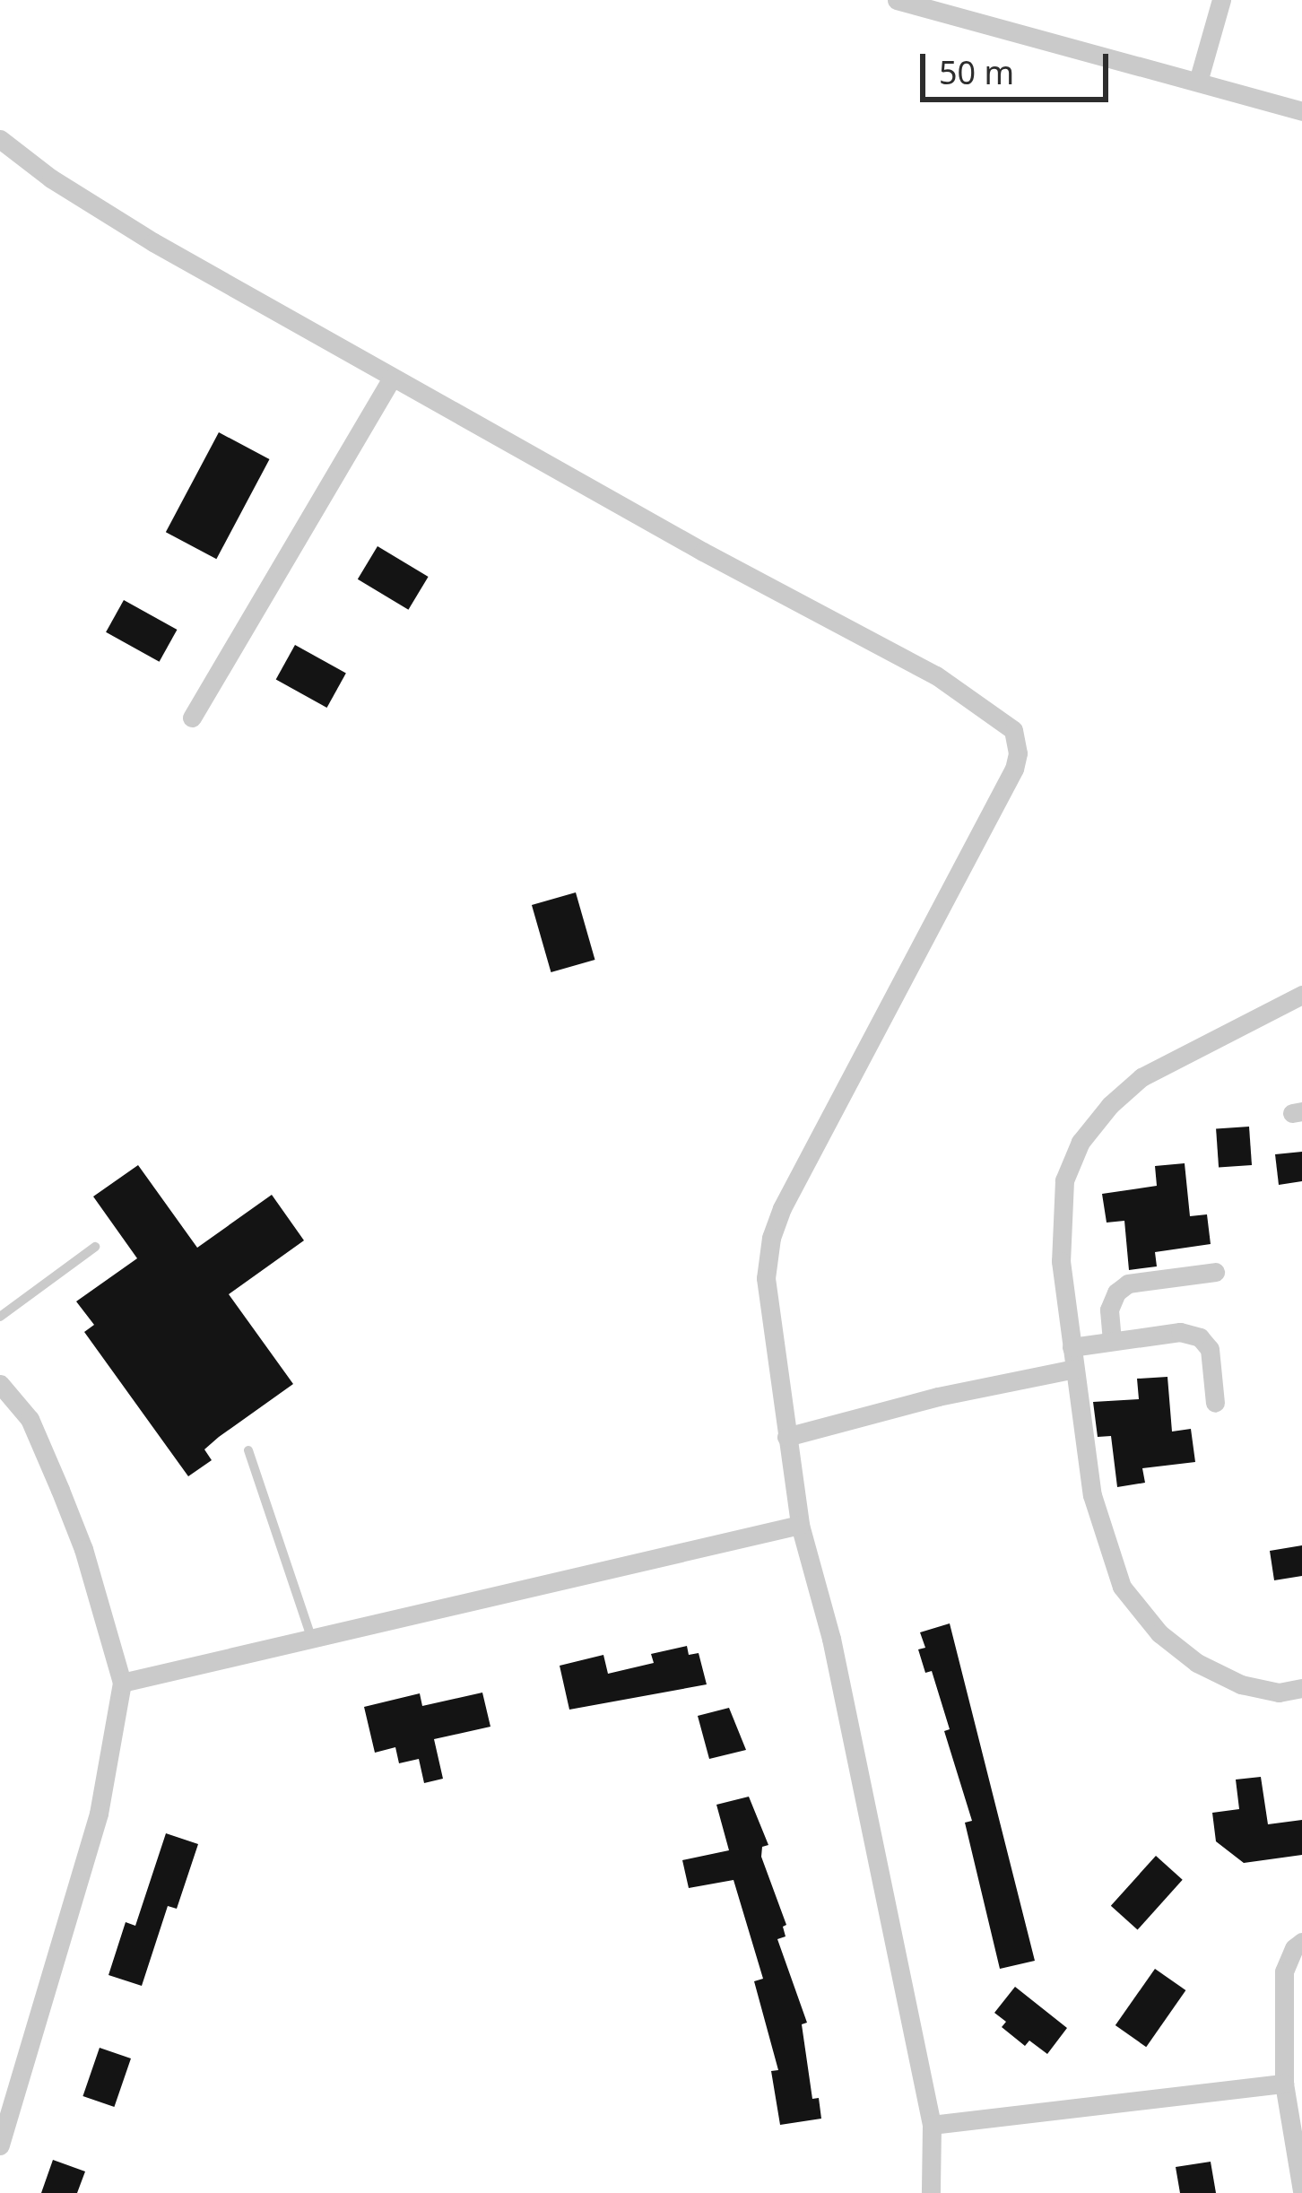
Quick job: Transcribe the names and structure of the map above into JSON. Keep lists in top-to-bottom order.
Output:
{
  "scale_bar": "50 m"
}
